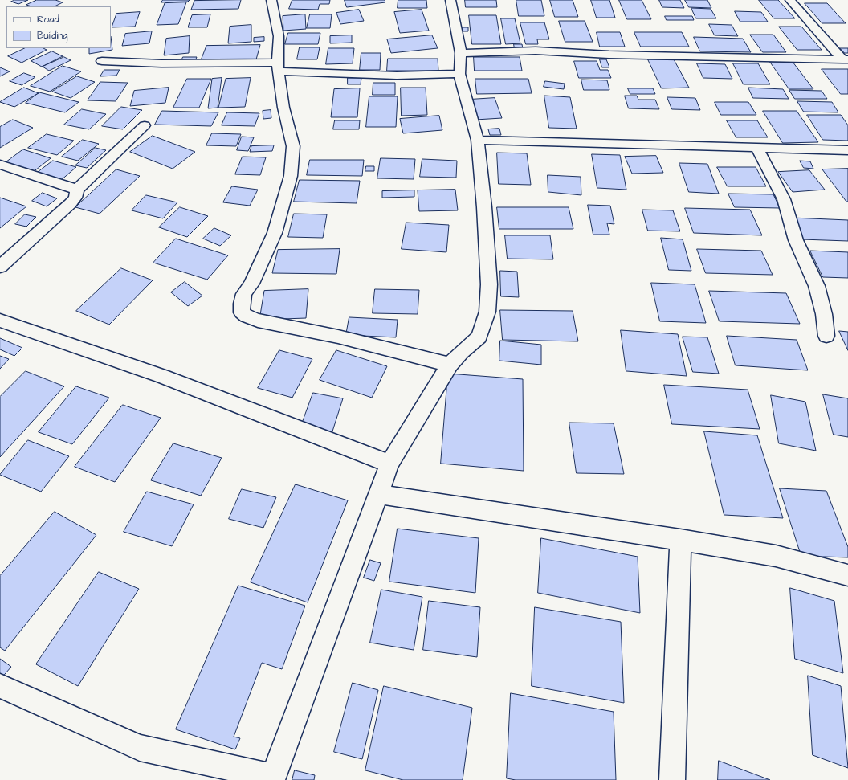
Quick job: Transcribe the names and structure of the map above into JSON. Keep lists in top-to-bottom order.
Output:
{
  "legend": ["Road", "Building"]
}
